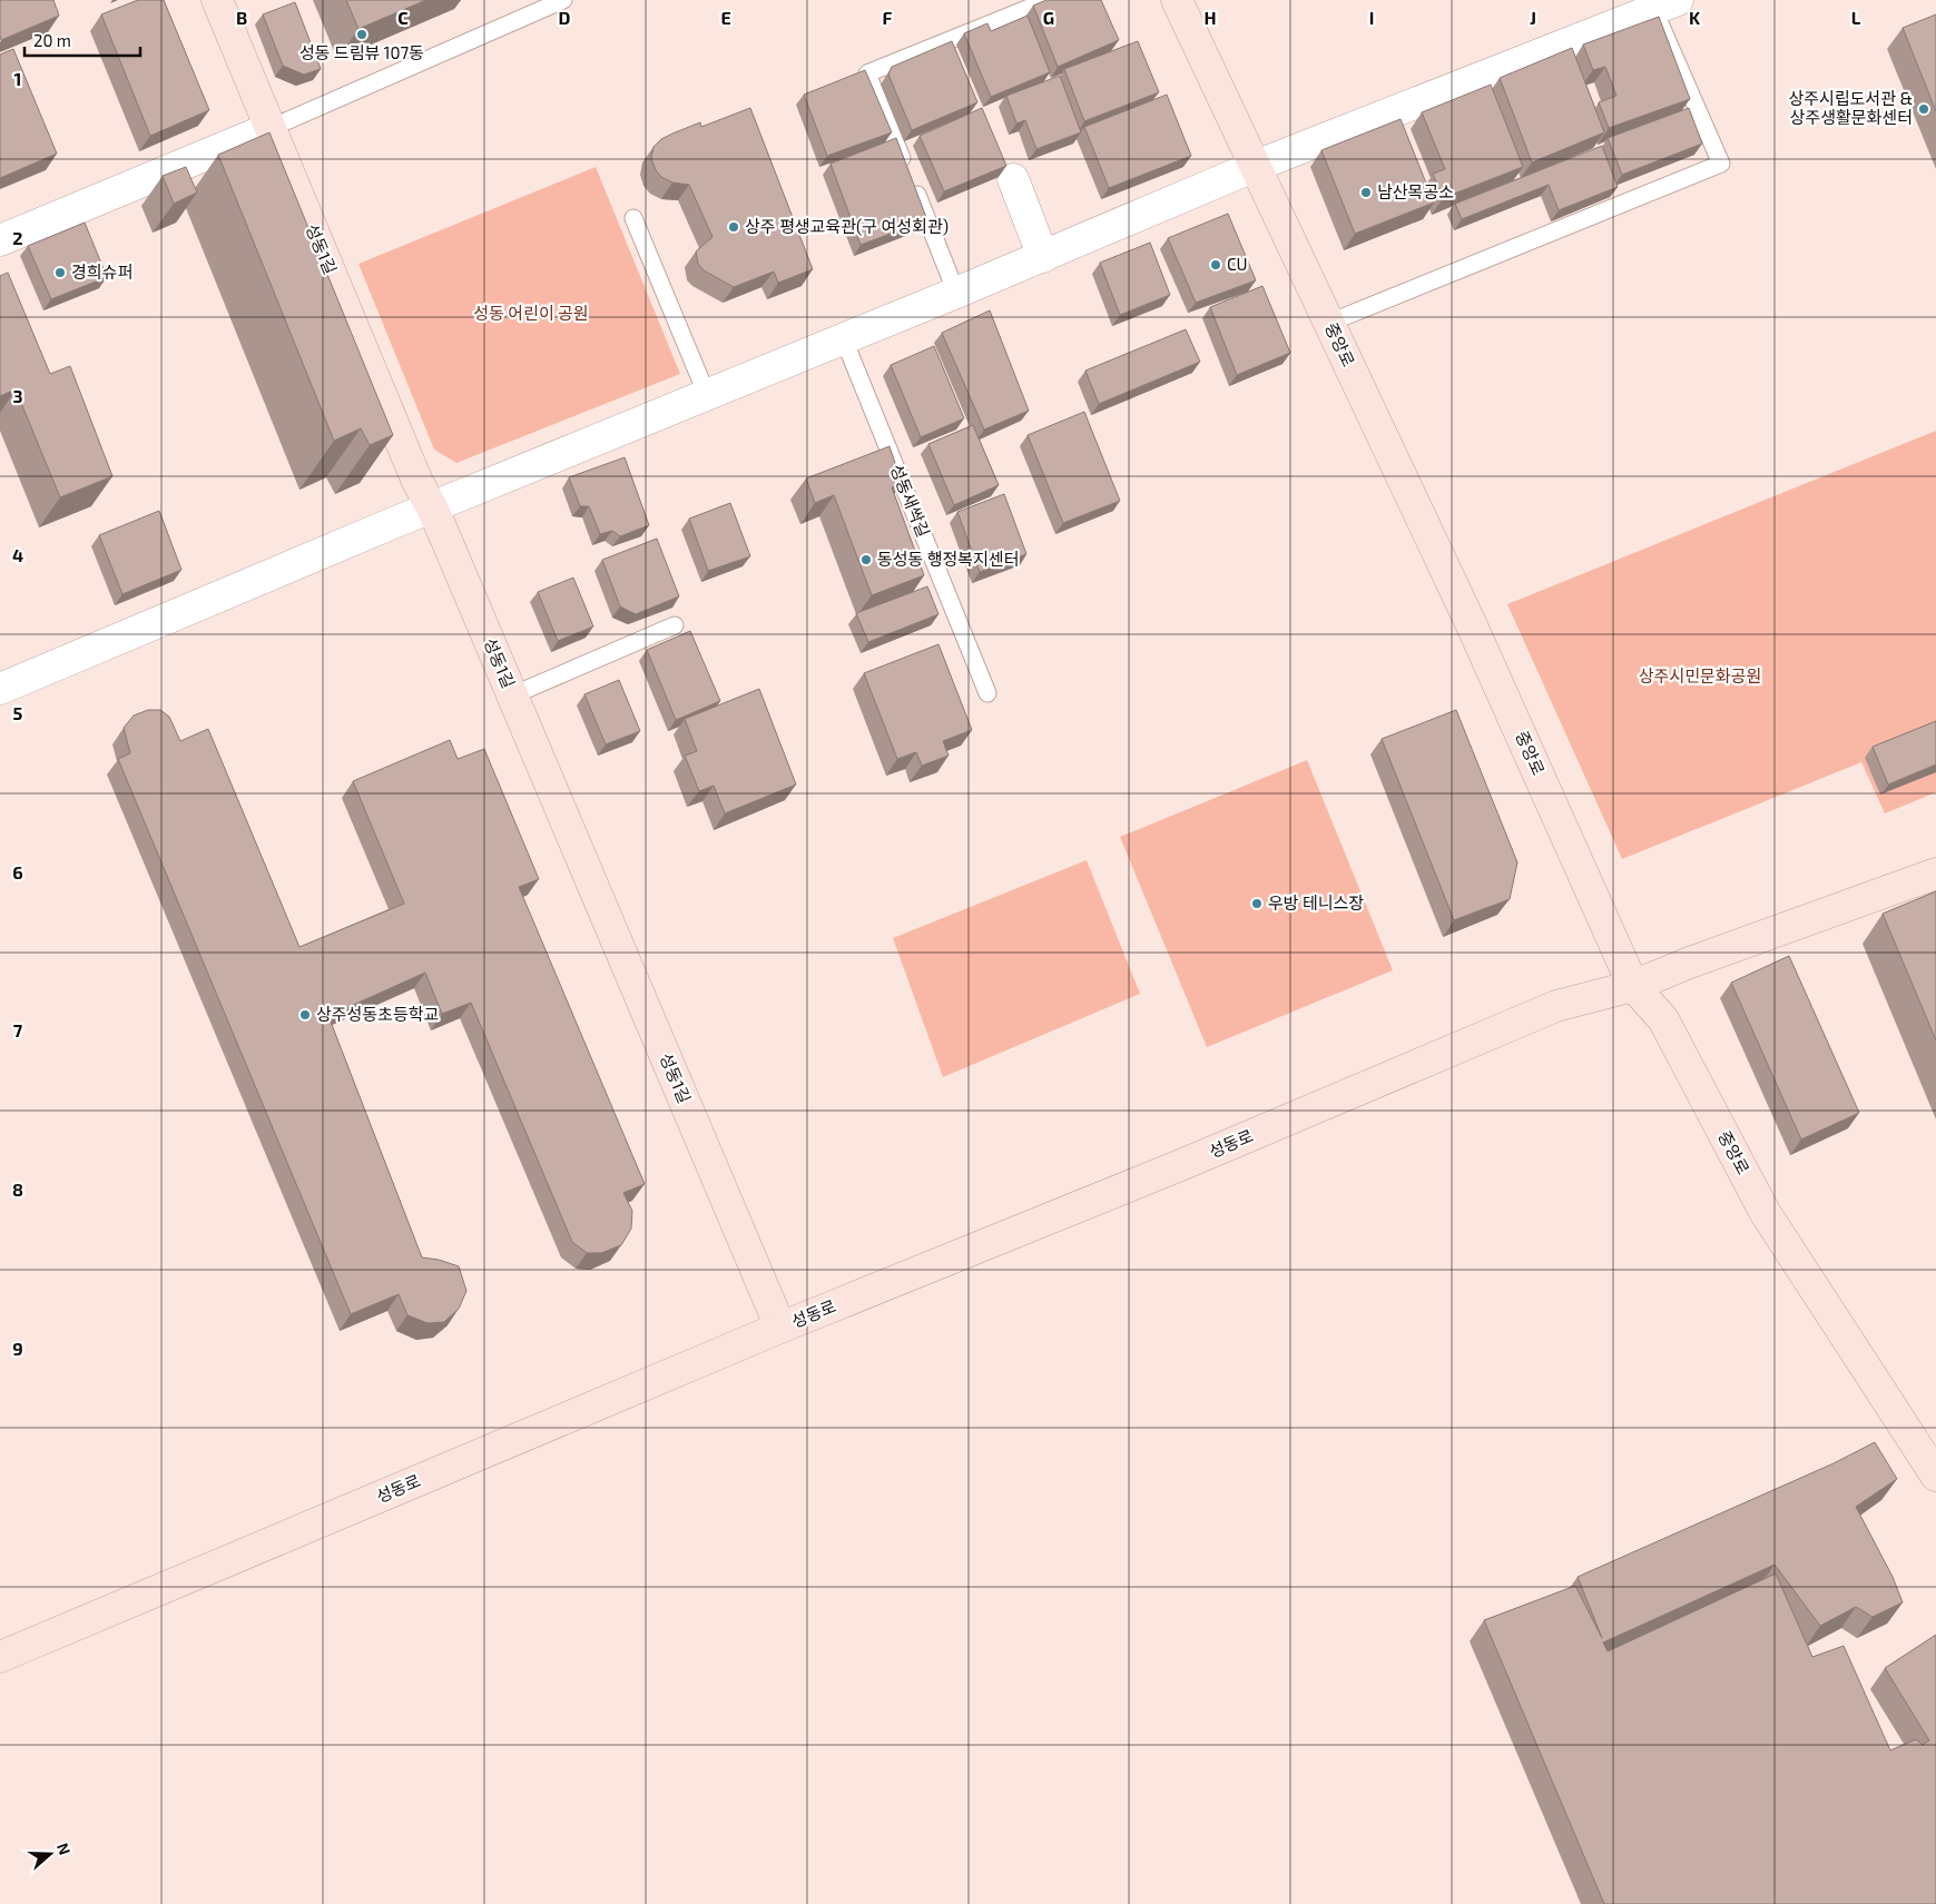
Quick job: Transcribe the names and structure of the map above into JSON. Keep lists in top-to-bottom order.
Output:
{
  "streets": {
    "street": ["성동1길", "중앙로", "성동로"],
    "lane": ["성동새싹길"]
  },
  "crossings": [
    ["성동1길", "성동로"],
    ["중앙로", "성동로"]
  ],
  "parks": ["성동 어린이 공원", "상주시민문화공원"],
  "places": [
    "성동 드림뷰 107동",
    "상주시립도서관 & 상주생활문화센터",
    "남산목공소",
    "상주 평생교육관(구 여성회관)",
    "CU",
    "경희슈퍼",
    "동성동 행정복지센터",
    "우방 테니스장",
    "상주성동초등학교"
  ],
  "scale_bar": "20 m",
  "north": "right",
  "grid": {
    "columns": [
      "B",
      "C",
      "D",
      "E",
      "F",
      "G",
      "H",
      "I",
      "J",
      "K",
      "L"
    ],
    "rows": [
      "1",
      "2",
      "3",
      "4",
      "5",
      "6",
      "7",
      "8",
      "9"
    ]
  }
}
